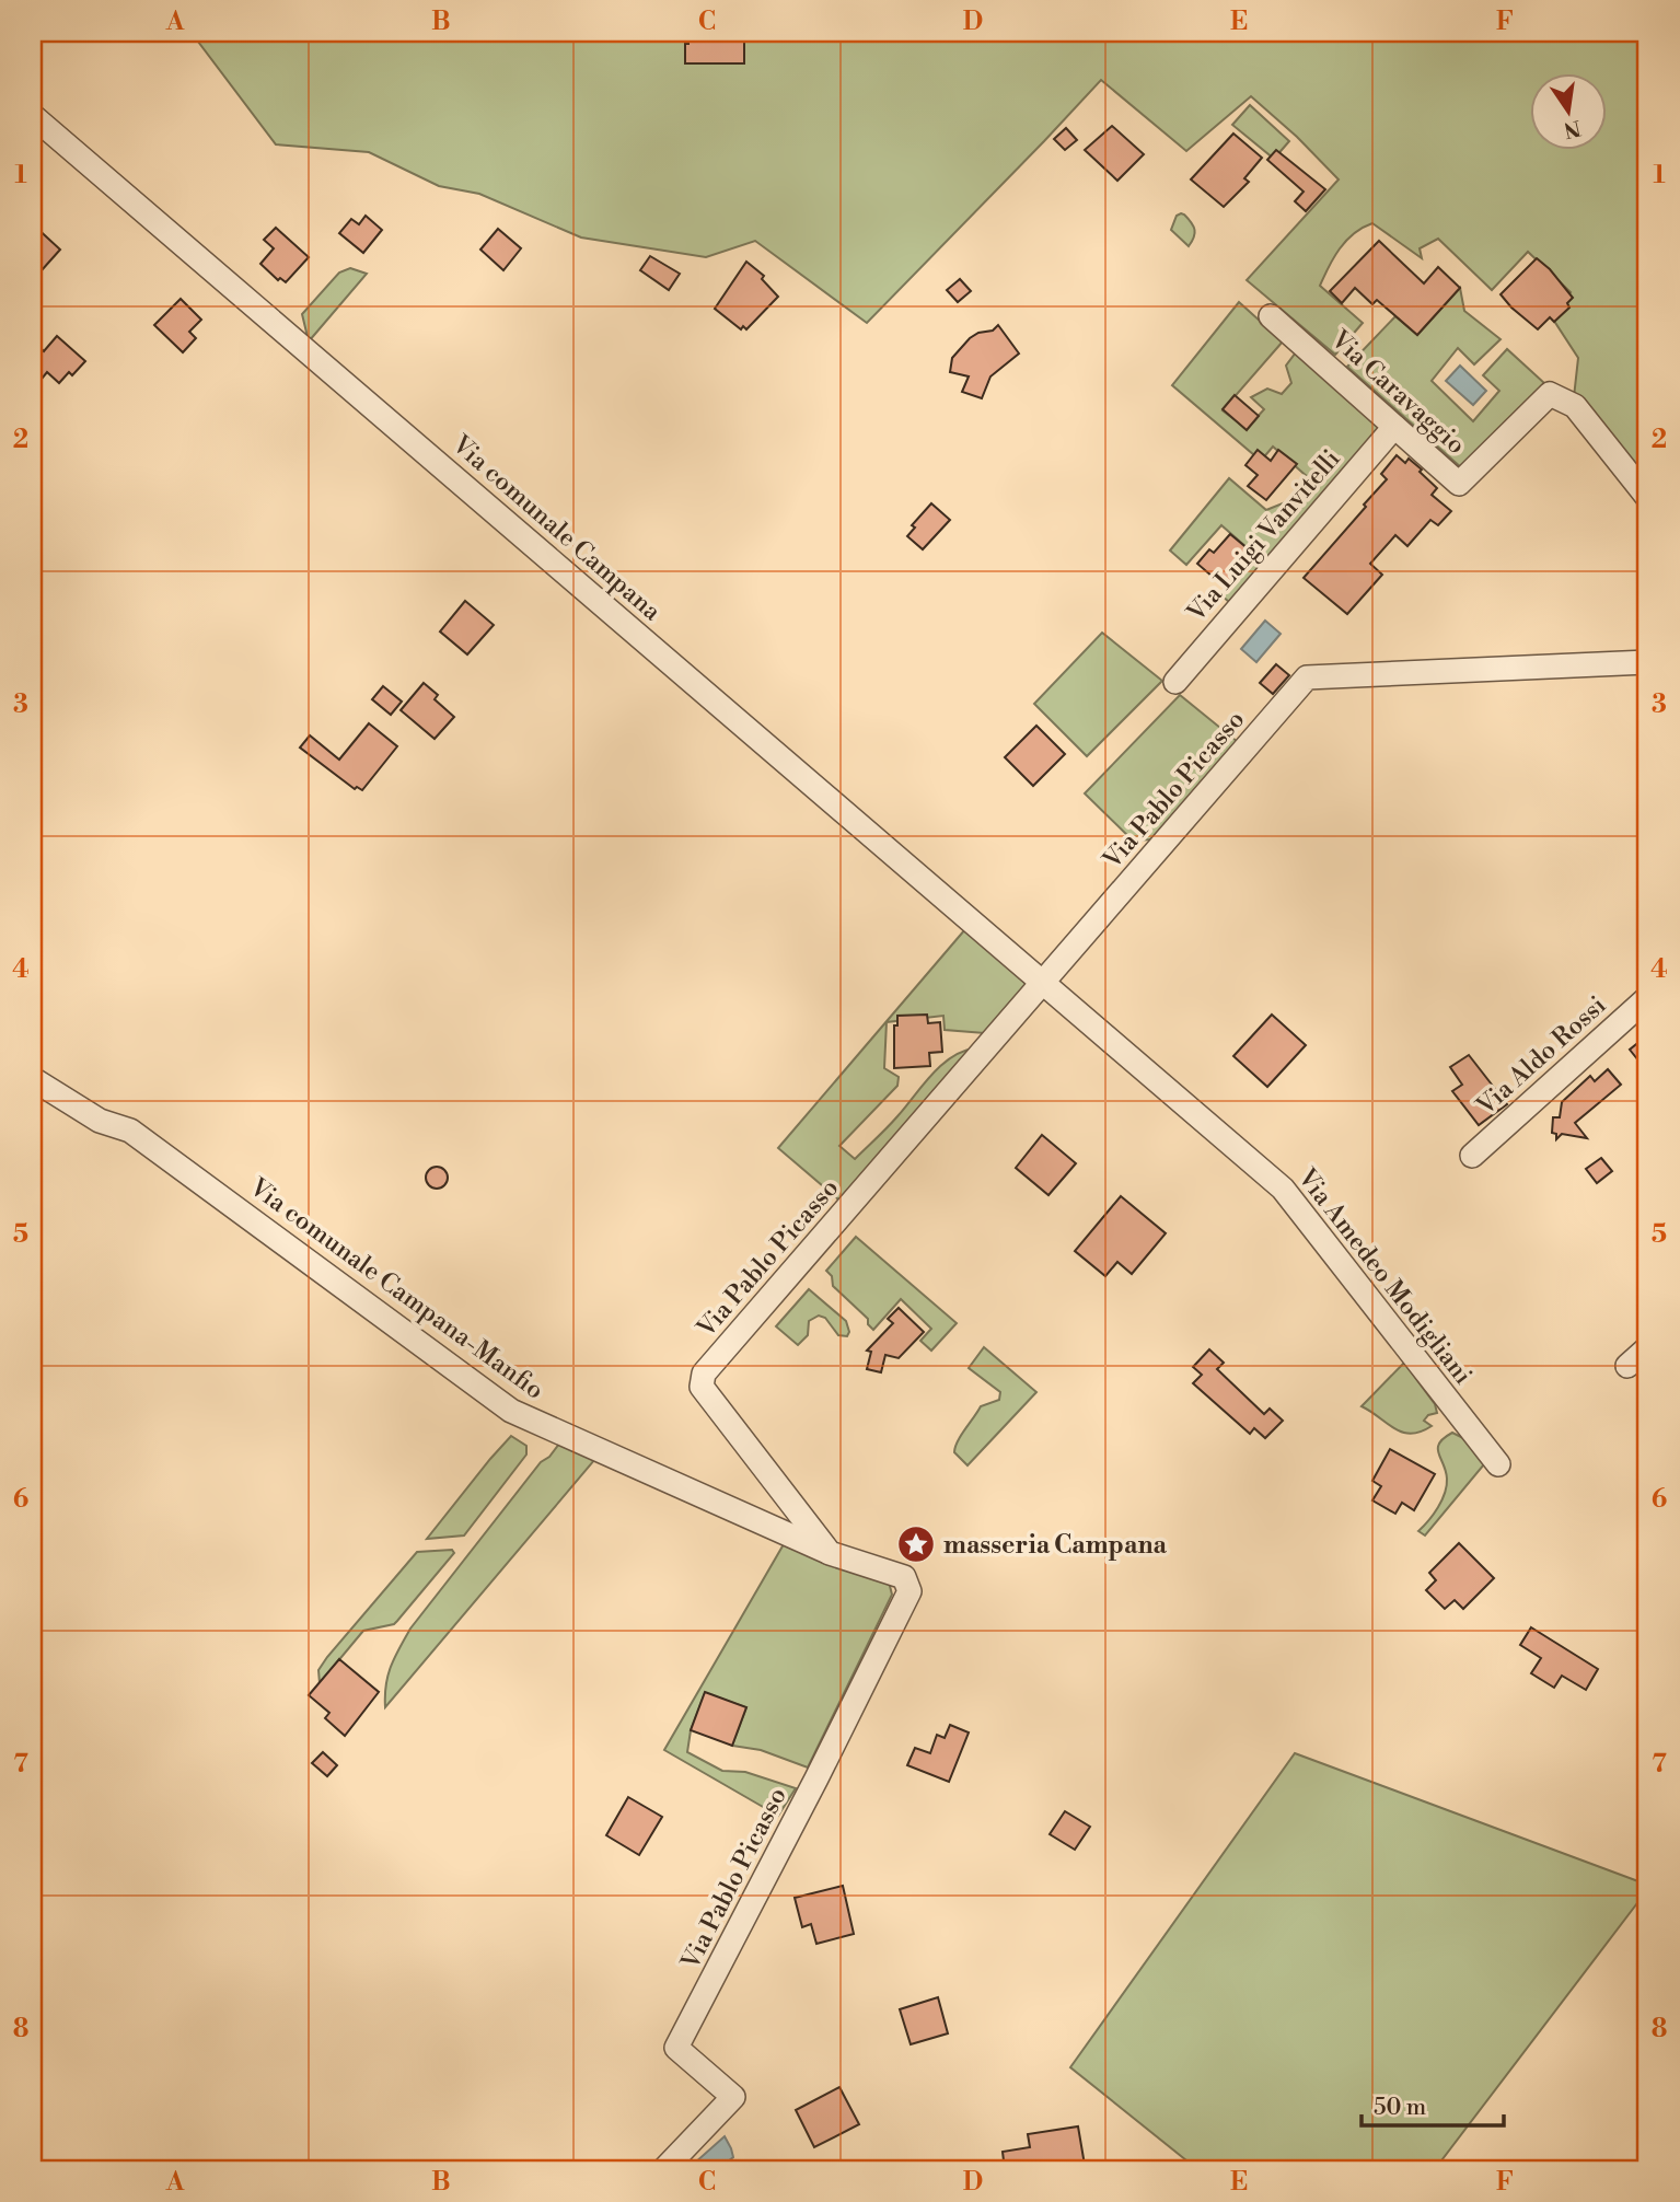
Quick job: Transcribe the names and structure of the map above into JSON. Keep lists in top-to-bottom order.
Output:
{
  "streets": {
    "street": [
      "Via Caravaggio",
      "Via comunale Campana",
      "Via Luigi Vanvitelli",
      "Via Pablo Picasso",
      "Via Aldo Rossi",
      "Via Amedeo Modigliani",
      "Via comunale Campana-Manfio"
    ]
  },
  "crossings": [
    ["Via Caravaggio", "Via Luigi Vanvitelli"],
    ["Via comunale Campana", "Via Pablo Picasso"],
    ["Via comunale Campana", "Via Amedeo Modigliani"],
    ["Via Pablo Picasso", "Via Amedeo Modigliani"],
    ["Via Pablo Picasso", "Via comunale Campana-Manfio"]
  ],
  "places": {
    "place": ["masseria Campana"]
  },
  "scale_bar": "50 m",
  "north": "bottom",
  "grid": {
    "columns": [
      "A",
      "B",
      "C",
      "D",
      "E",
      "F"
    ],
    "rows": [
      "1",
      "2",
      "3",
      "4",
      "5",
      "6",
      "7",
      "8"
    ]
  }
}
